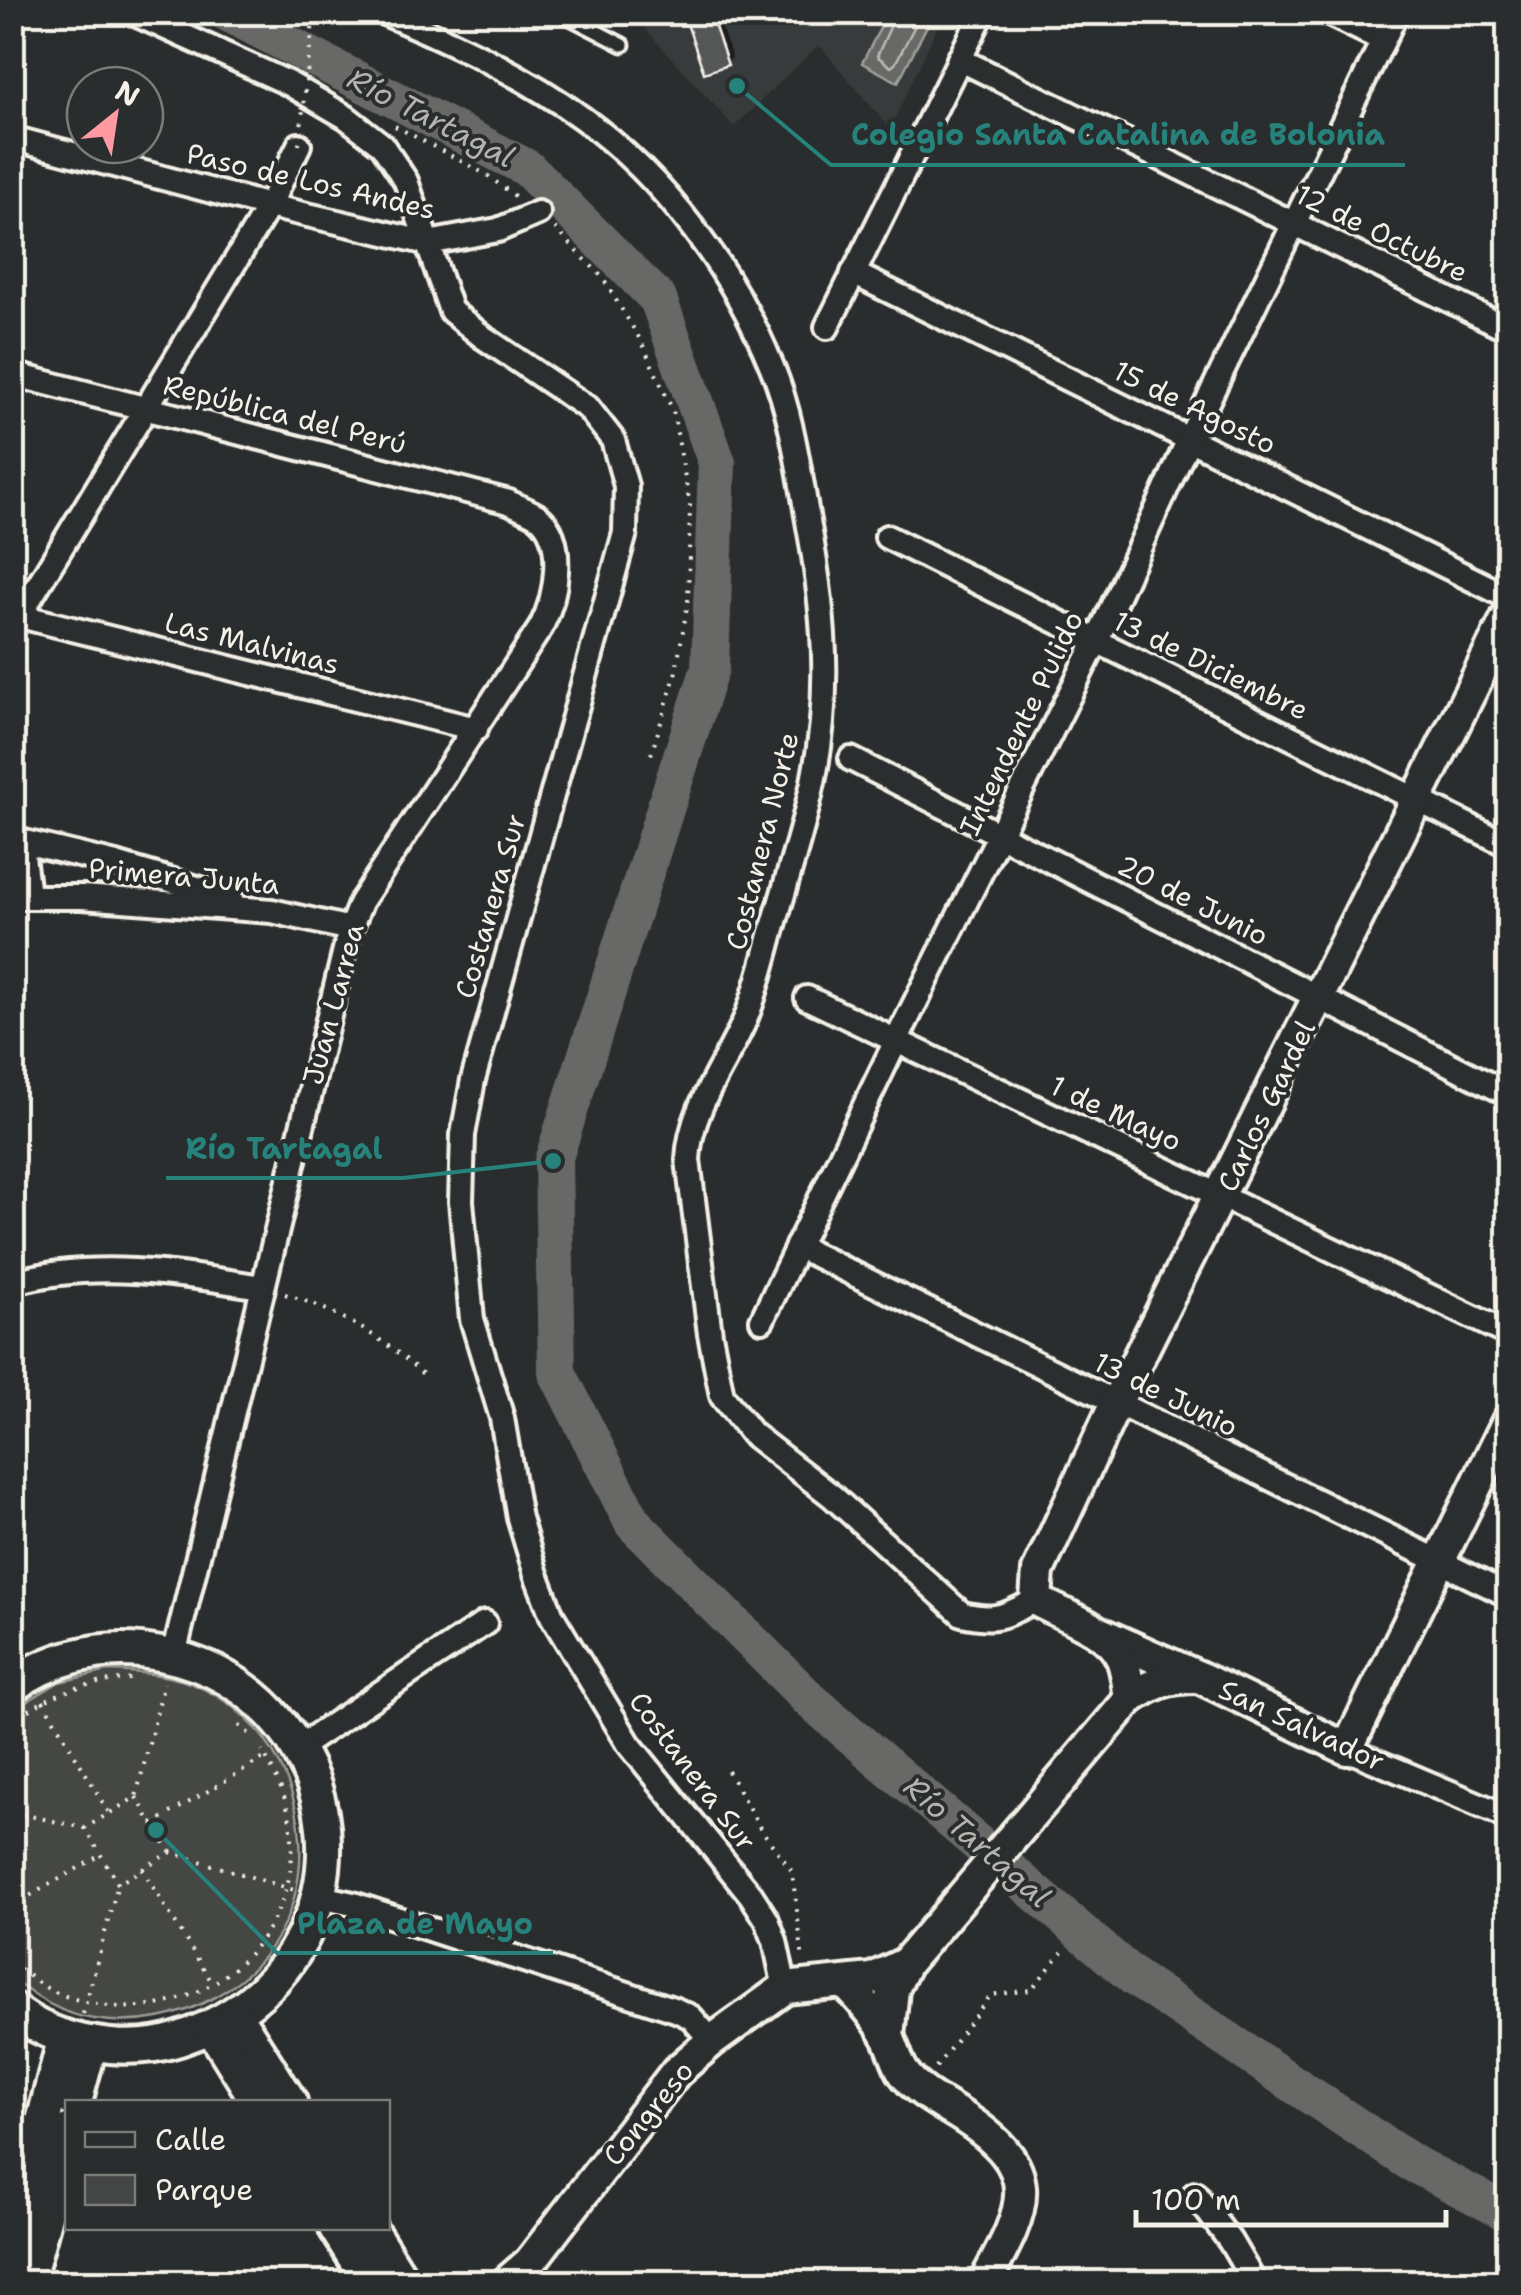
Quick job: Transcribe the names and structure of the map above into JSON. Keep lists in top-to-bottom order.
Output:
{
  "streets": {
    "street": [
      "Paso de Los Andes",
      "12 de Octubre",
      "15 de Agosto",
      "República del Perú",
      "Las Malvinas",
      "13 de Diciembre",
      "Intendente Pulido",
      "Costanera Norte",
      "Primera Junta",
      "20 de Junio",
      "Costanera Sur",
      "Juan Larrea",
      "Carlos Gardel",
      "1 de Mayo",
      "13 de Junio",
      "San Salvador",
      "Congreso"
    ]
  },
  "crossings": [
    ["Paso de Los Andes", "Costanera Sur"],
    ["12 de Octubre", "Intendente Pulido"],
    ["15 de Agosto", "Intendente Pulido"],
    ["República del Perú", "Juan Larrea"],
    ["Las Malvinas", "Juan Larrea"],
    ["13 de Diciembre", "Intendente Pulido"],
    ["13 de Diciembre", "Carlos Gardel"],
    ["Intendente Pulido", "20 de Junio"],
    ["Intendente Pulido", "1 de Mayo"],
    ["Intendente Pulido", "13 de Junio"],
    ["Costanera Norte", "Carlos Gardel"],
    ["Costanera Norte", "San Salvador"],
    ["Primera Junta", "Juan Larrea"],
    ["20 de Junio", "Carlos Gardel"],
    ["Costanera Sur", "Congreso"],
    ["Carlos Gardel", "1 de Mayo"],
    ["Carlos Gardel", "13 de Junio"],
    ["Carlos Gardel", "San Salvador"]
  ],
  "water": ["Río Tartagal"],
  "places": ["Colegio Santa Catalina de Bolonia", "Río Tartagal", "Plaza de Mayo"],
  "legend": ["Calle", "Parque"],
  "scale_bar": "100 m",
  "north": "top right"
}
